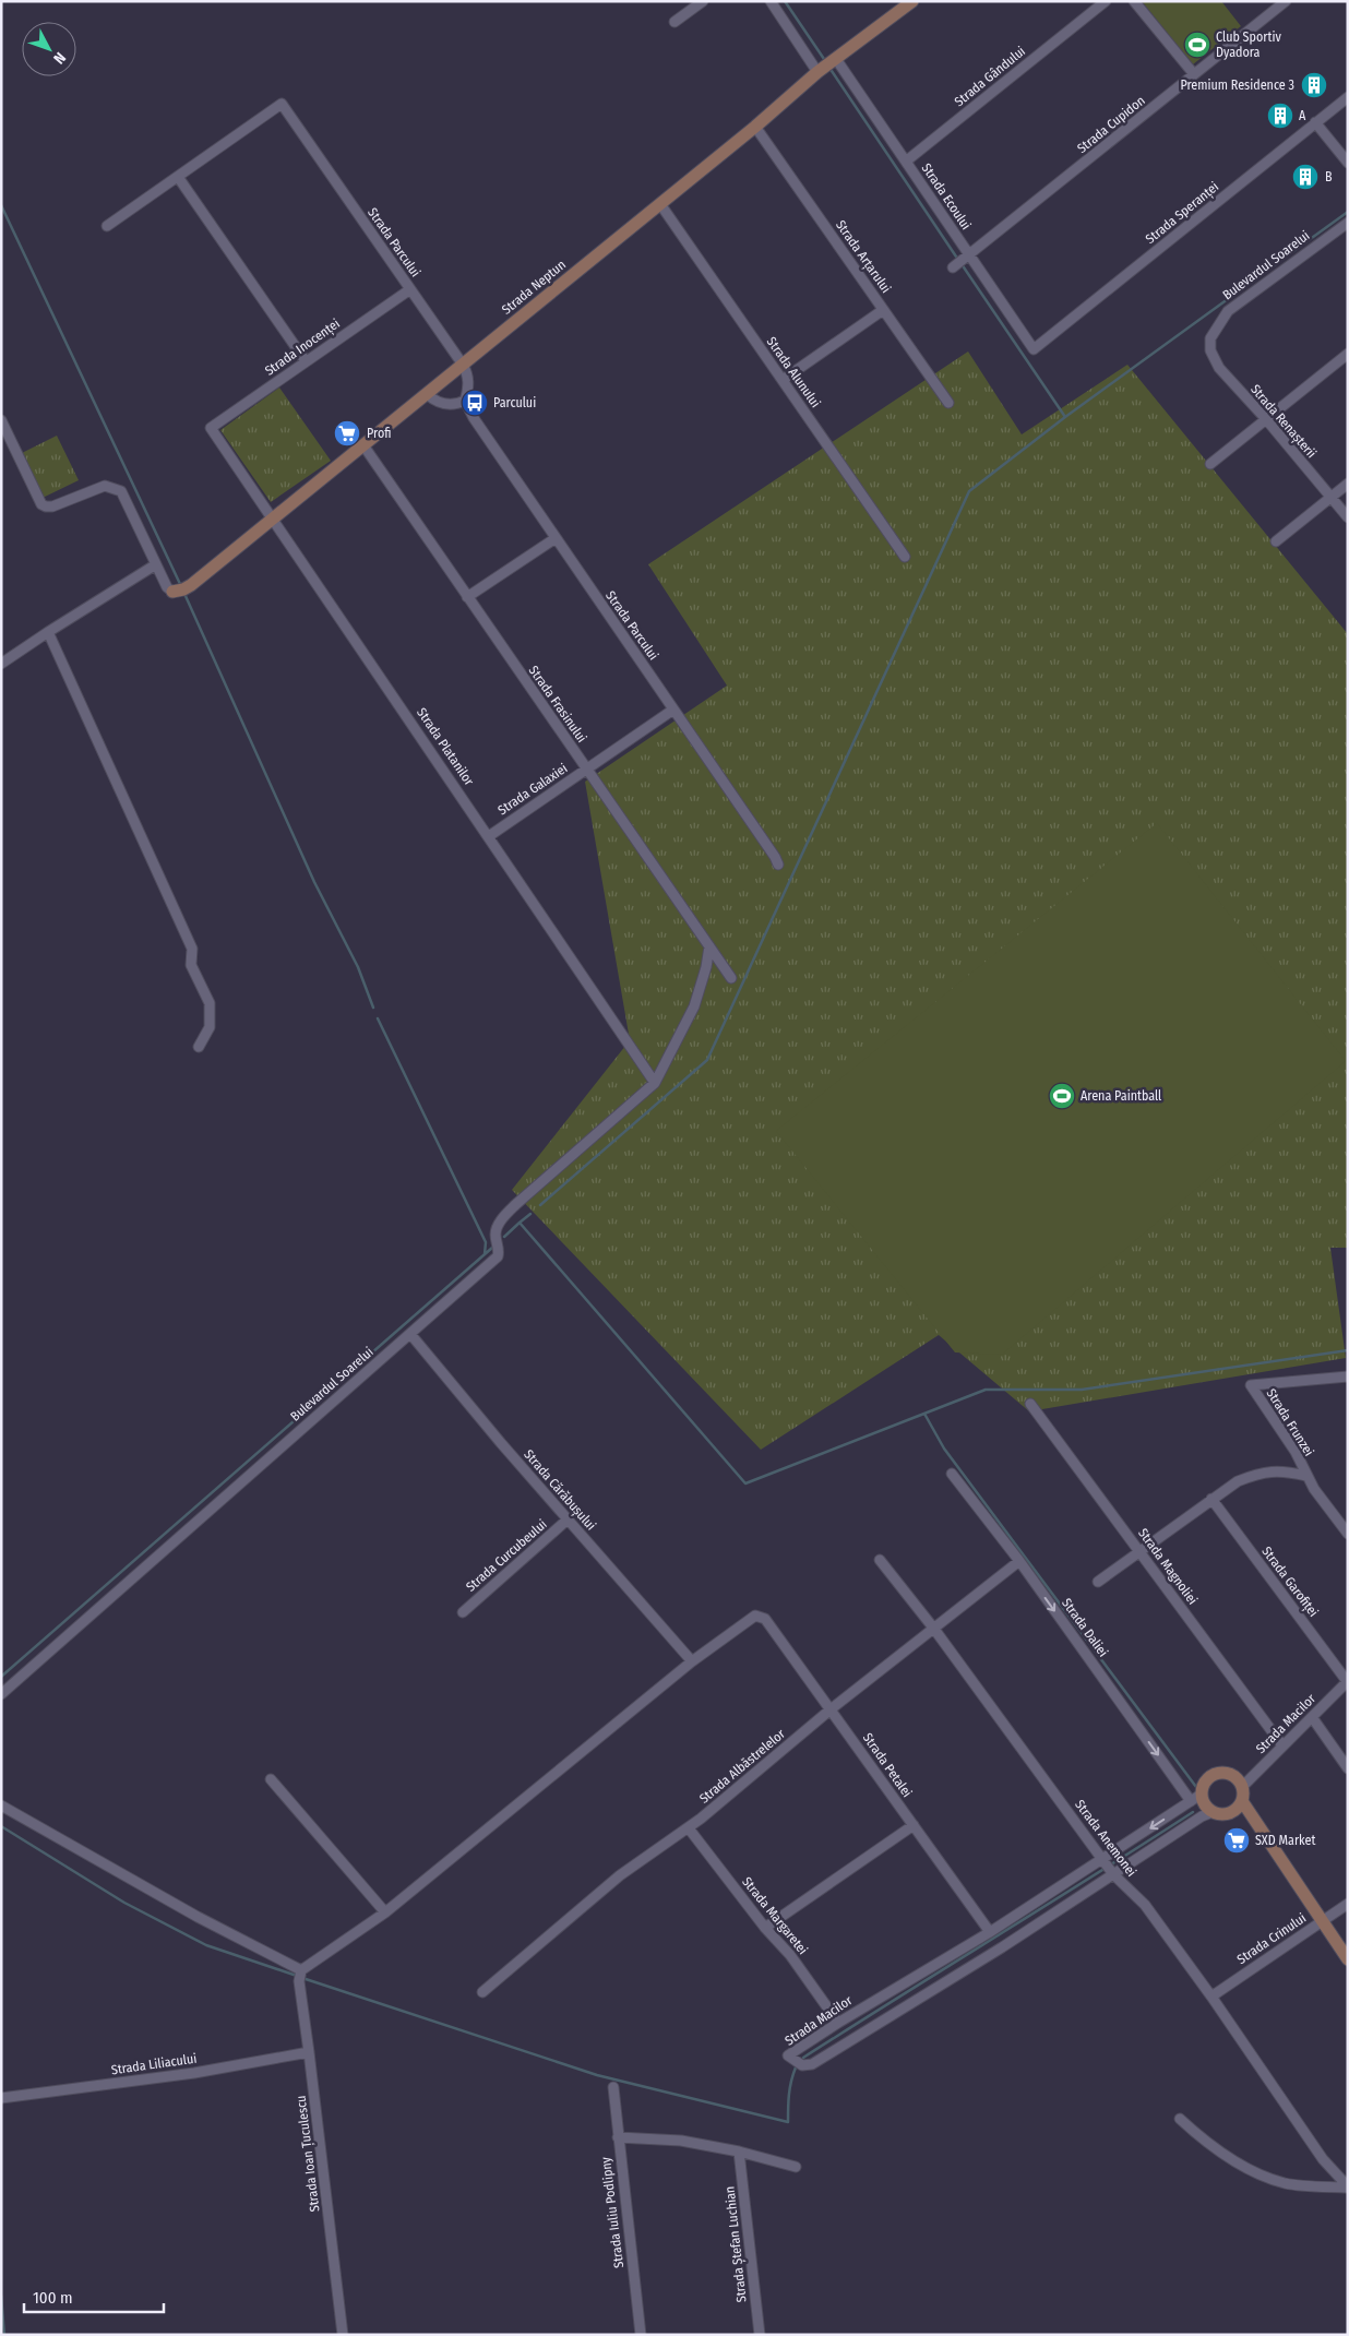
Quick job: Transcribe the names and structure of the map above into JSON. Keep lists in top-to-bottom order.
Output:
{
  "streets": {
    "street": [
      "Strada Gândului",
      "Strada Cupidon",
      "Strada Ecoului",
      "Strada Speranței",
      "Strada Parcului",
      "Strada Arțarului",
      "Bulevardul Soarelui",
      "Strada Neptun",
      "Strada Inocenței",
      "Strada Alunului",
      "Strada Renașterii",
      "Strada Frasinului",
      "Strada Platanilor",
      "Strada Galaxiei",
      "Strada Frunzei",
      "Strada Cărăbușului",
      "Strada Curcubeului",
      "Strada Magnoliei",
      "Strada Garofiței",
      "Strada Daliei",
      "Strada Macilor",
      "Strada Petalei",
      "Strada Albăstrelelor",
      "Strada Anemonei",
      "Strada Margaretei",
      "Strada Crinului",
      "Strada Liliacului",
      "Strada Ioan Țuculescu",
      "Strada Iuliu Podlipny",
      "Strada Ștefan Luchian"
    ]
  },
  "crossings": [
    ["Strada Gândului", "Strada Ecoului"],
    ["Strada Cupidon", "Strada Ecoului"],
    ["Strada Ecoului", "Strada Speranței"],
    ["Strada Ecoului", "Strada Neptun"],
    ["Strada Parcului", "Strada Neptun"],
    ["Strada Parcului", "Strada Inocenței"],
    ["Strada Parcului", "Strada Galaxiei"],
    ["Strada Arțarului", "Strada Neptun"],
    ["Bulevardul Soarelui", "Strada Renașterii"],
    ["Bulevardul Soarelui", "Strada Platanilor"],
    ["Bulevardul Soarelui", "Strada Cărăbușului"],
    ["Strada Neptun", "Strada Alunului"],
    ["Strada Neptun", "Strada Frasinului"],
    ["Strada Neptun", "Strada Platanilor"],
    ["Strada Inocenței", "Strada Platanilor"],
    ["Strada Frasinului", "Strada Galaxiei"],
    ["Strada Platanilor", "Strada Galaxiei"],
    ["Strada Cărăbușului", "Strada Curcubeului"],
    ["Strada Cărăbușului", "Strada Petalei"],
    ["Strada Magnoliei", "Strada Macilor"],
    ["Strada Garofiței", "Strada Macilor"],
    ["Strada Daliei", "Strada Macilor"],
    ["Strada Daliei", "Strada Albăstrelelor"],
    ["Strada Macilor", "Strada Petalei"],
    ["Strada Macilor", "Strada Anemonei"],
    ["Strada Macilor", "Strada Margaretei"],
    ["Strada Petalei", "Strada Albăstrelelor"],
    ["Strada Albăstrelelor", "Strada Anemonei"],
    ["Strada Albăstrelelor", "Strada Margaretei"],
    ["Strada Anemonei", "Strada Crinului"],
    ["Strada Liliacului", "Strada Ioan Țuculescu"]
  ],
  "one_way": ["Strada Daliei"],
  "places": {
    "sports": ["Club Sportiv Dyadora", "Arena Paintball"],
    "building": ["Premium Residence 3", "A", "B"],
    "bus stop": ["Parcului"],
    "supermarket": ["Profi", "SXD Market"]
  },
  "scale_bar": "100 m",
  "north": "bottom right"
}
